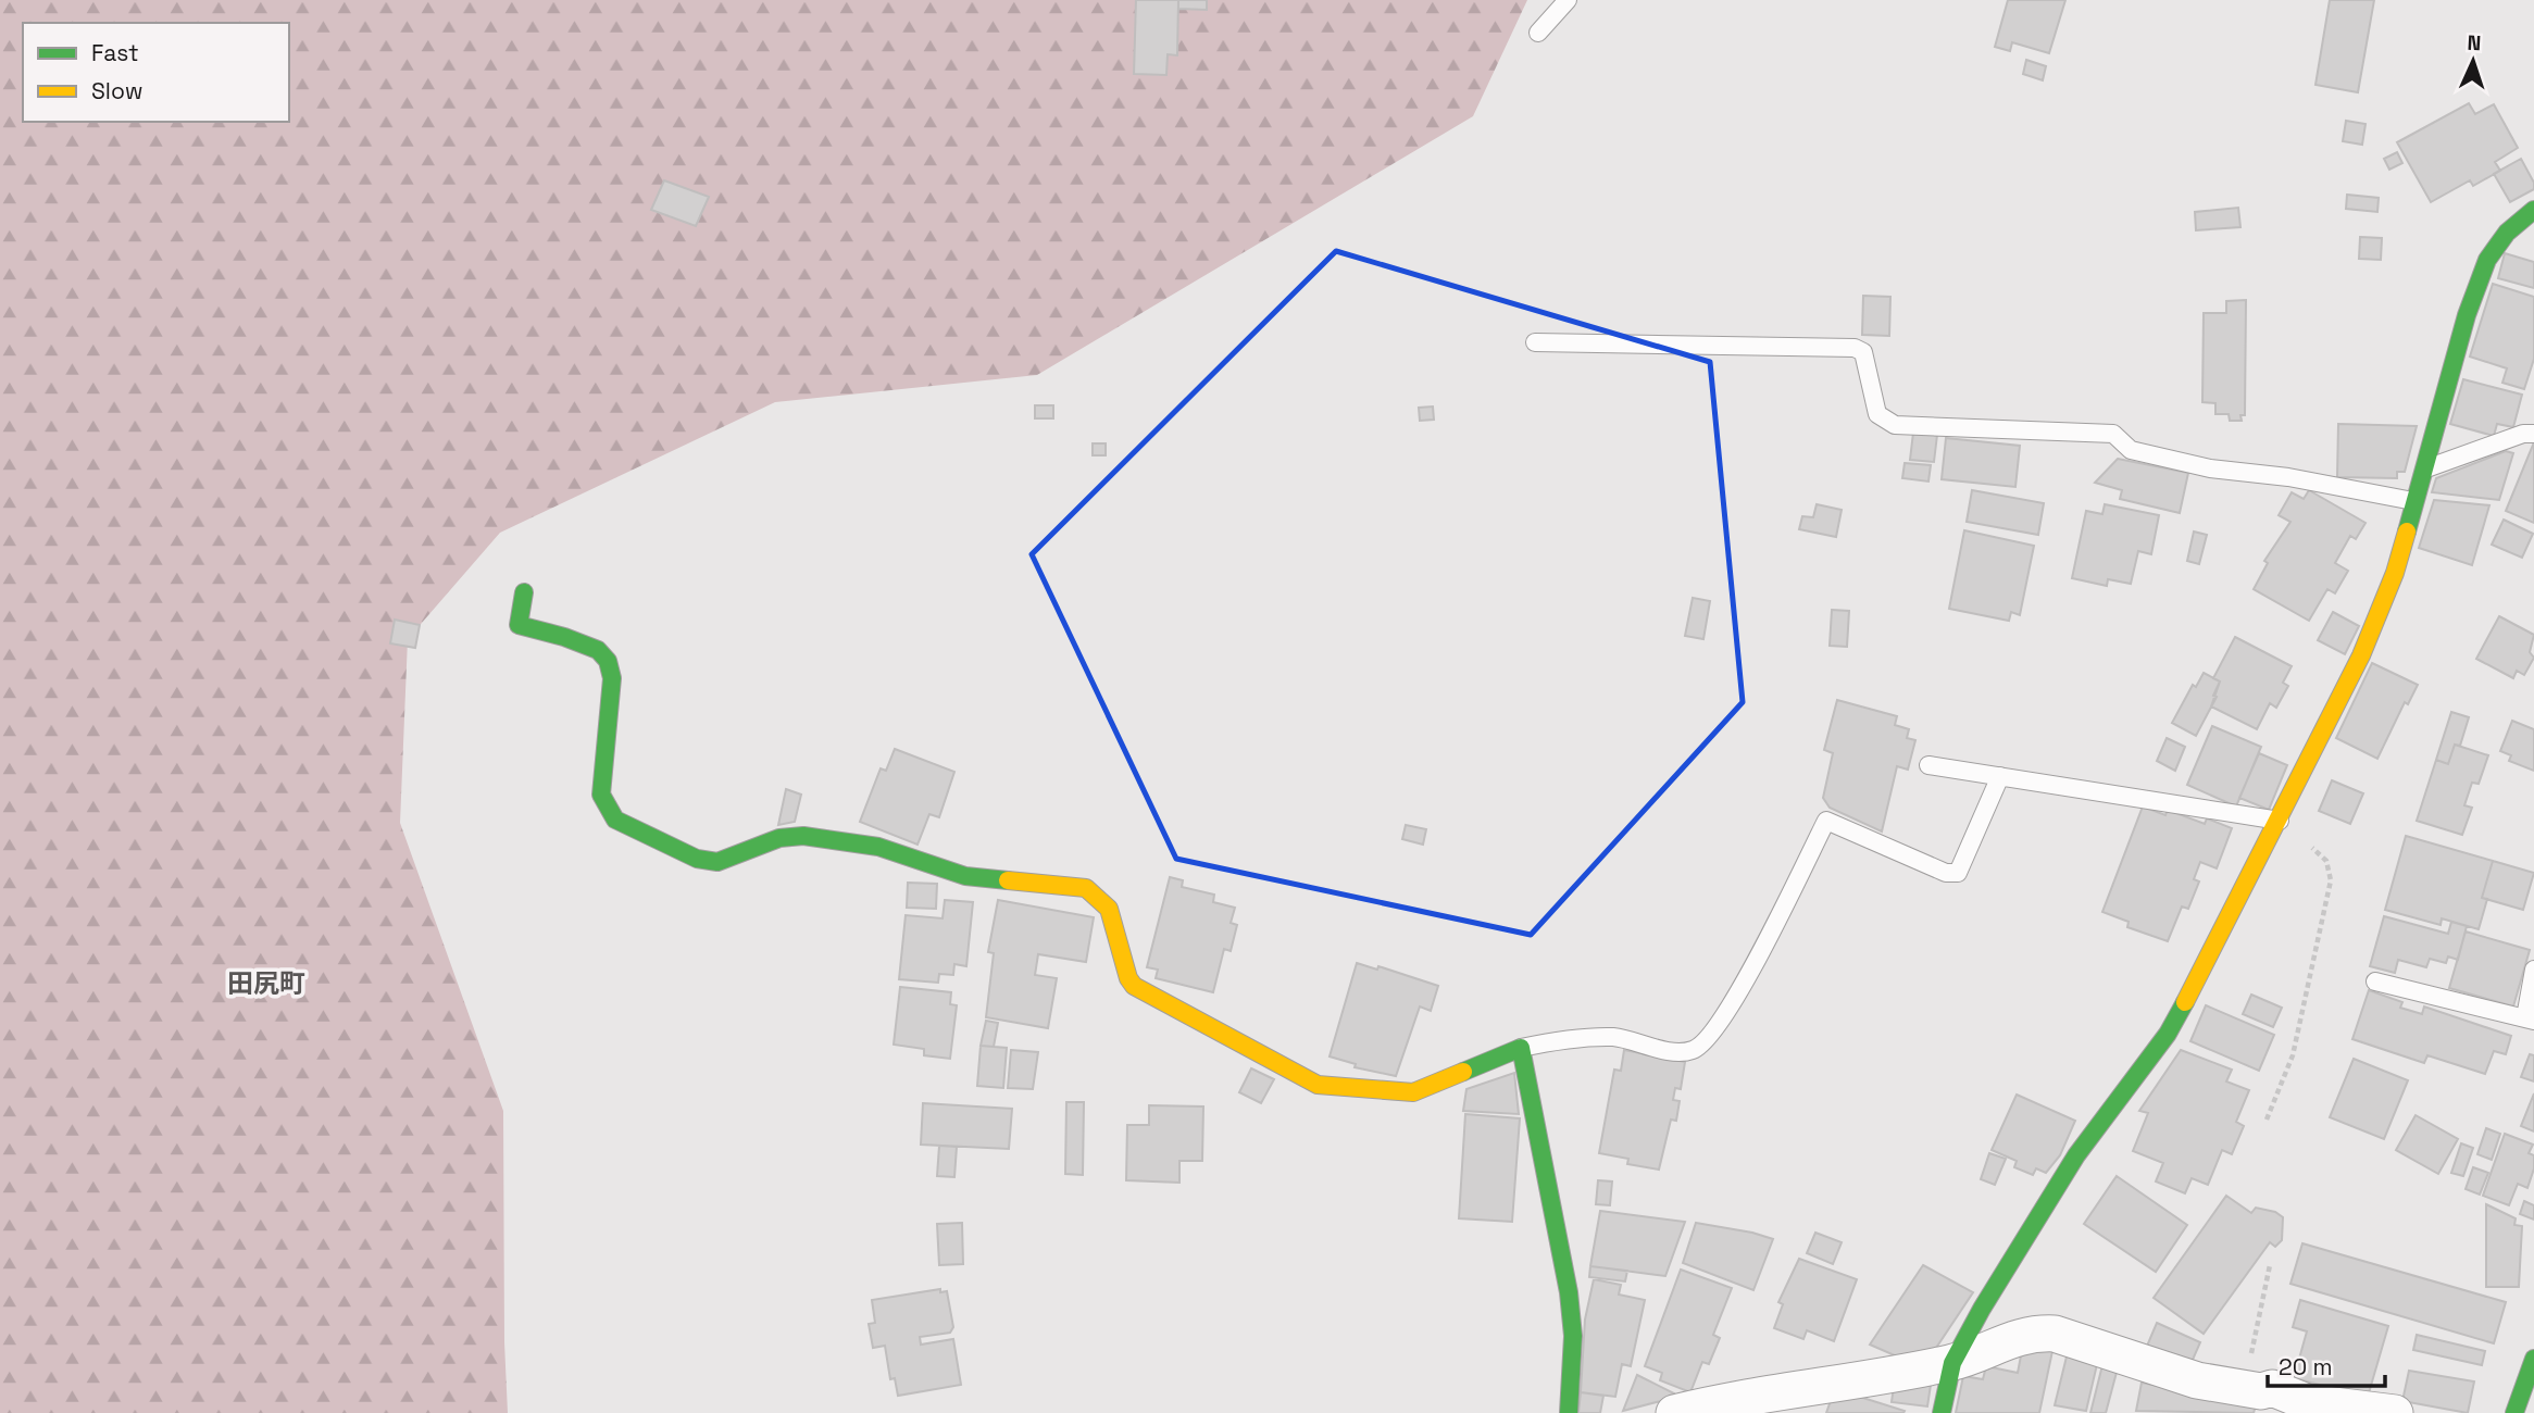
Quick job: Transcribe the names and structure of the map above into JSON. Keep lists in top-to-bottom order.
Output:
{
  "districts": ["田尻町"],
  "legend": ["Fast", "Slow"],
  "scale_bar": "20 m",
  "north": "top"
}
